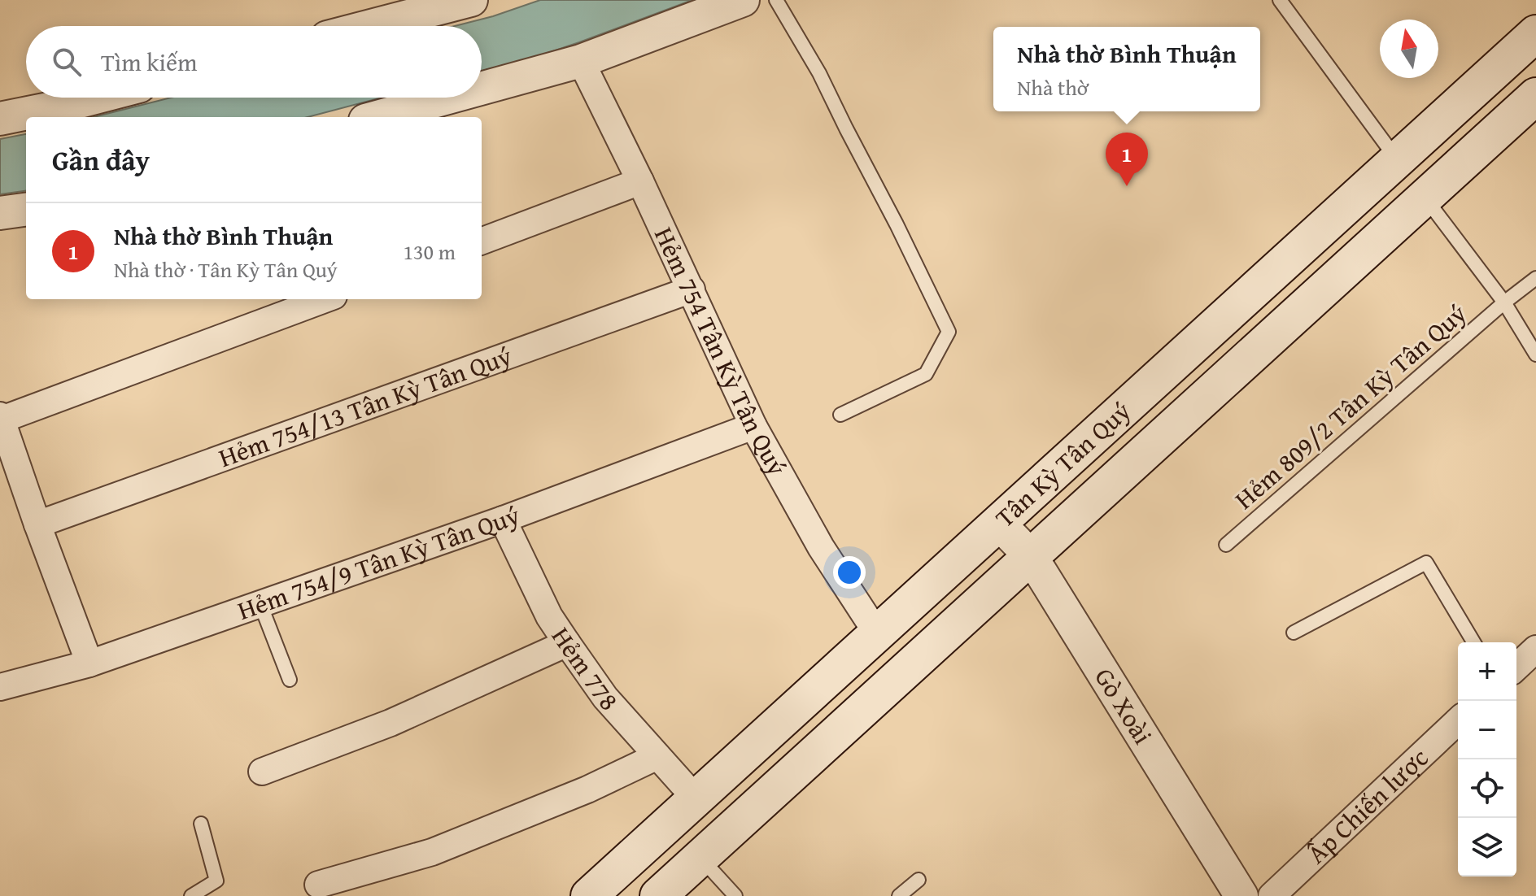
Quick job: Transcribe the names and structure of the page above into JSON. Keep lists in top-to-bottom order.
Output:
{
  "streets": {
    "main road": ["Tân Kỳ Tân Quý"],
    "street": [
      "Hẻm 754 Tân Kỳ Tân Quý",
      "Hẻm 754/13 Tân Kỳ Tân Quý",
      "Hẻm 754/9 Tân Kỳ Tân Quý",
      "Hẻm 778",
      "Gò Xoài",
      "Ấp Chiến lược"
    ],
    "lane": ["Hẻm 809/2 Tân Kỳ Tân Quý"]
  },
  "crossings": [
    ["Hẻm 754 Tân Kỳ Tân Quý", "Hẻm 754/13 Tân Kỳ Tân Quý"],
    ["Hẻm 754 Tân Kỳ Tân Quý", "Tân Kỳ Tân Quý"],
    ["Hẻm 754 Tân Kỳ Tân Quý", "Hẻm 754/9 Tân Kỳ Tân Quý"],
    ["Tân Kỳ Tân Quý", "Hẻm 778"],
    ["Tân Kỳ Tân Quý", "Gò Xoài"],
    ["Hẻm 754/9 Tân Kỳ Tân Quý", "Hẻm 778"]
  ],
  "north": "top",
  "page": {
    "search": "Tìm kiếm",
    "popup": ["Nhà thờ Bình Thuận", "Nhà thờ"],
    "heading": "Gần đây",
    "pins": "1",
    "list": [
      {
        "mark": "1",
        "name": "Nhà thờ Bình Thuận",
        "note": "Nhà thờ · Tân Kỳ Tân Quý",
        "value": "130 m"
      }
    ],
    "map_buttons": ["+", "−"]
  }
}
